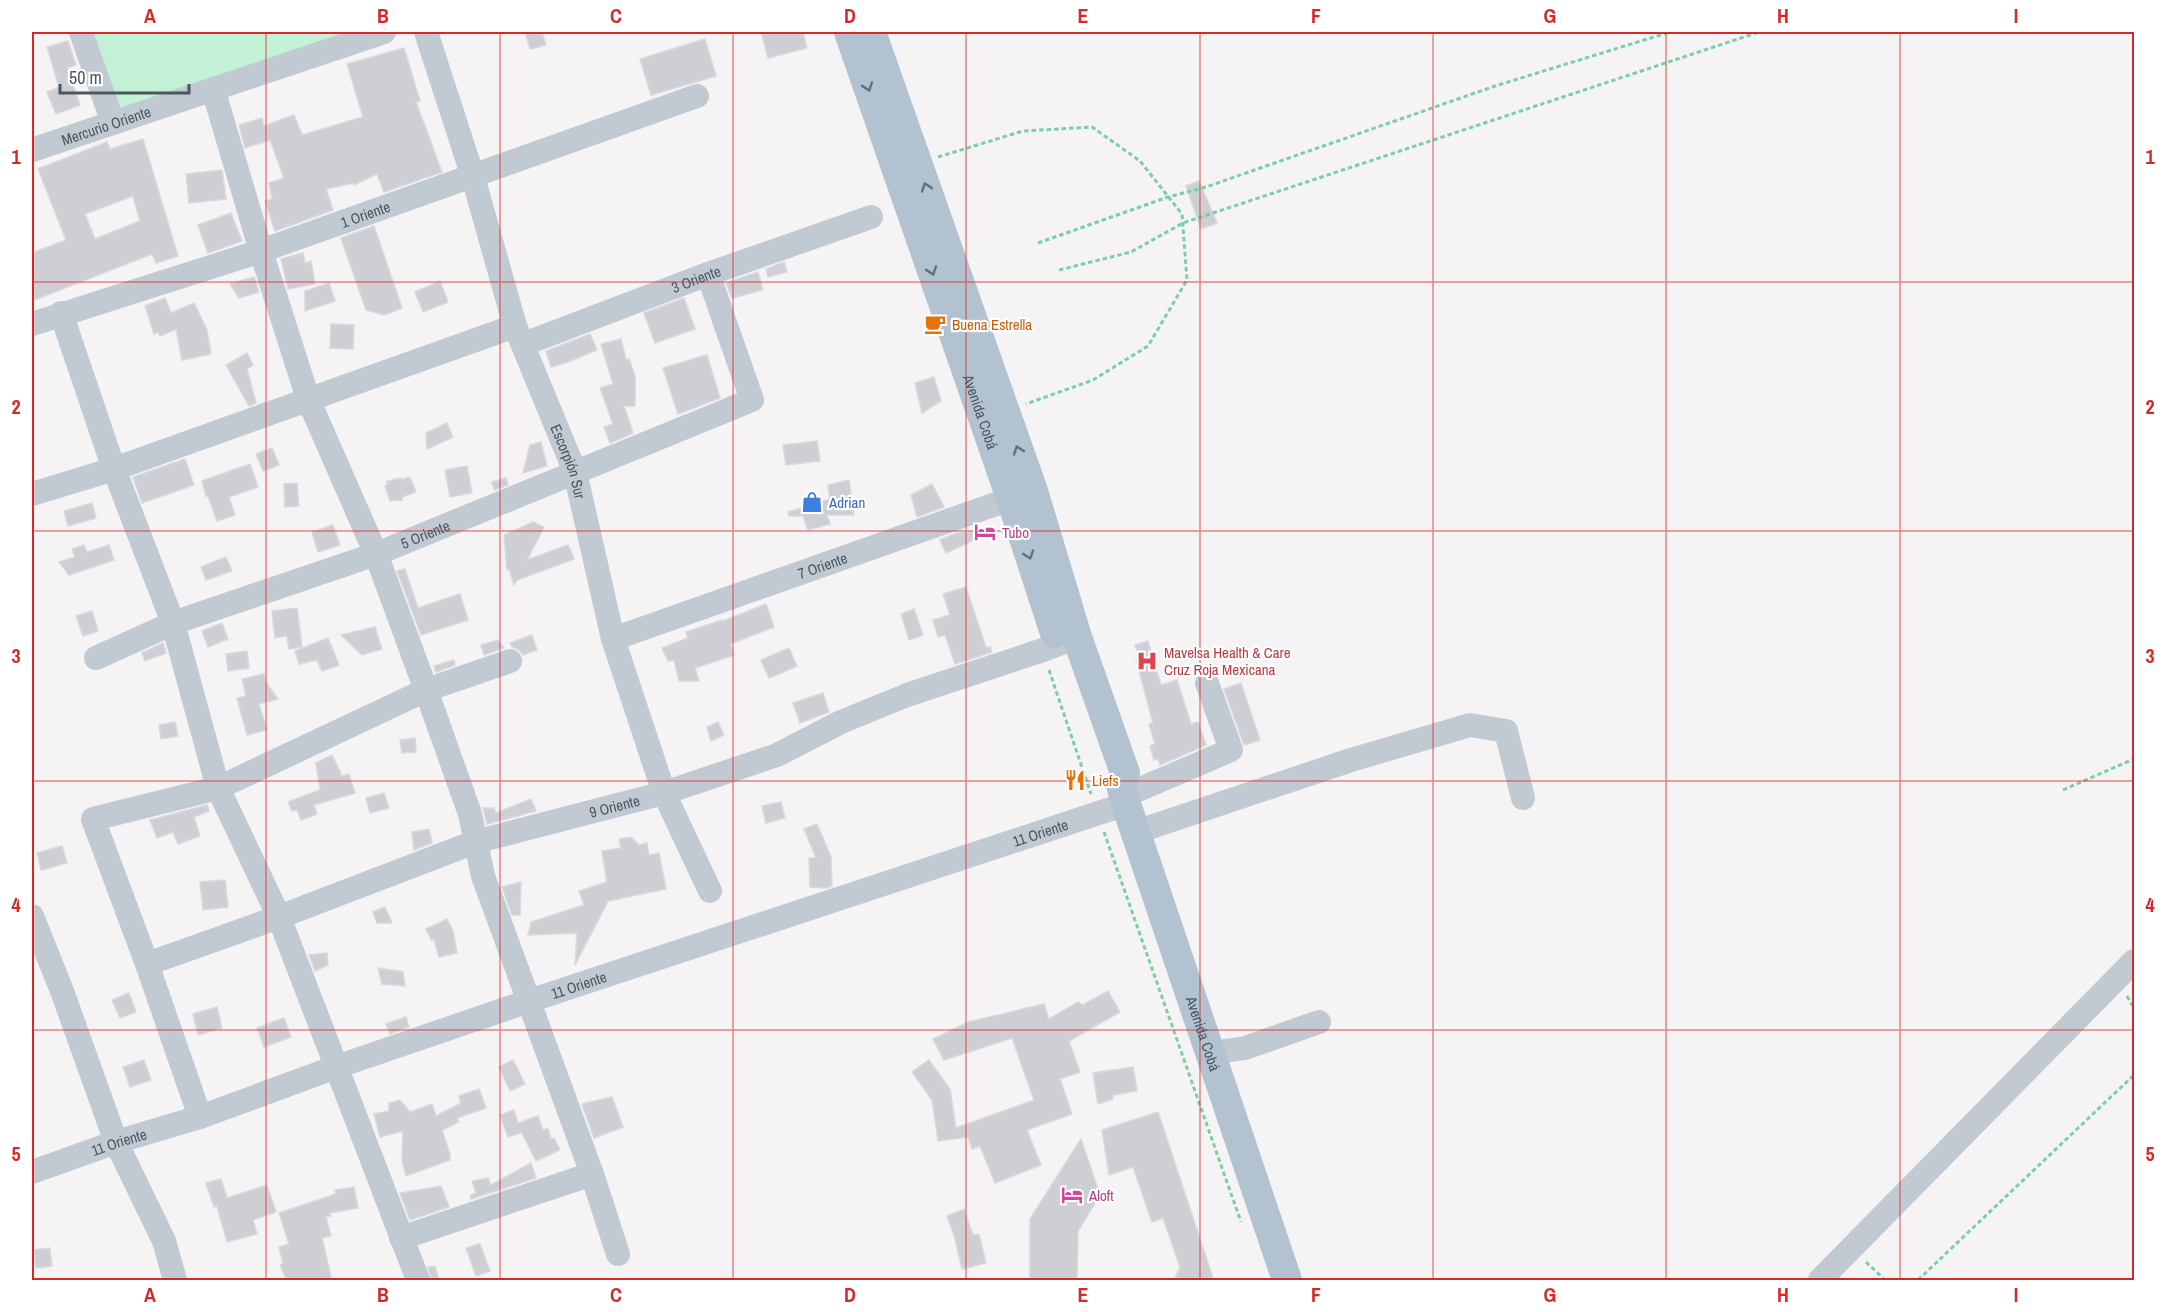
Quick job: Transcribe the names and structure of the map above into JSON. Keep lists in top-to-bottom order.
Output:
{
  "streets": {
    "main road": ["Avenida Cobá"],
    "street": [
      "Mercurio Oriente",
      "1 Oriente",
      "3 Oriente",
      "Escorpión Sur",
      "5 Oriente",
      "7 Oriente",
      "9 Oriente",
      "11 Oriente"
    ]
  },
  "crossings": [
    ["1 Oriente", "Escorpión Sur"],
    ["3 Oriente", "Escorpión Sur"],
    ["3 Oriente", "5 Oriente"],
    ["Avenida Cobá", "7 Oriente"],
    ["Avenida Cobá", "9 Oriente"],
    ["Avenida Cobá", "11 Oriente"],
    ["Escorpión Sur", "5 Oriente"],
    ["Escorpión Sur", "7 Oriente"],
    ["Escorpión Sur", "9 Oriente"]
  ],
  "places": {
    "cafe": ["Buena Estrella"],
    "shop": ["Adrian"],
    "hotel": ["Tubo", "Aloft"],
    "hospital": ["Mavelsa Health & Care Cruz Roja Mexicana"],
    "restaurant": ["Liefs"]
  },
  "scale_bar": "50 m",
  "grid": {
    "columns": [
      "A",
      "B",
      "C",
      "D",
      "E",
      "F",
      "G",
      "H",
      "I"
    ],
    "rows": [
      "1",
      "2",
      "3",
      "4",
      "5"
    ]
  }
}
